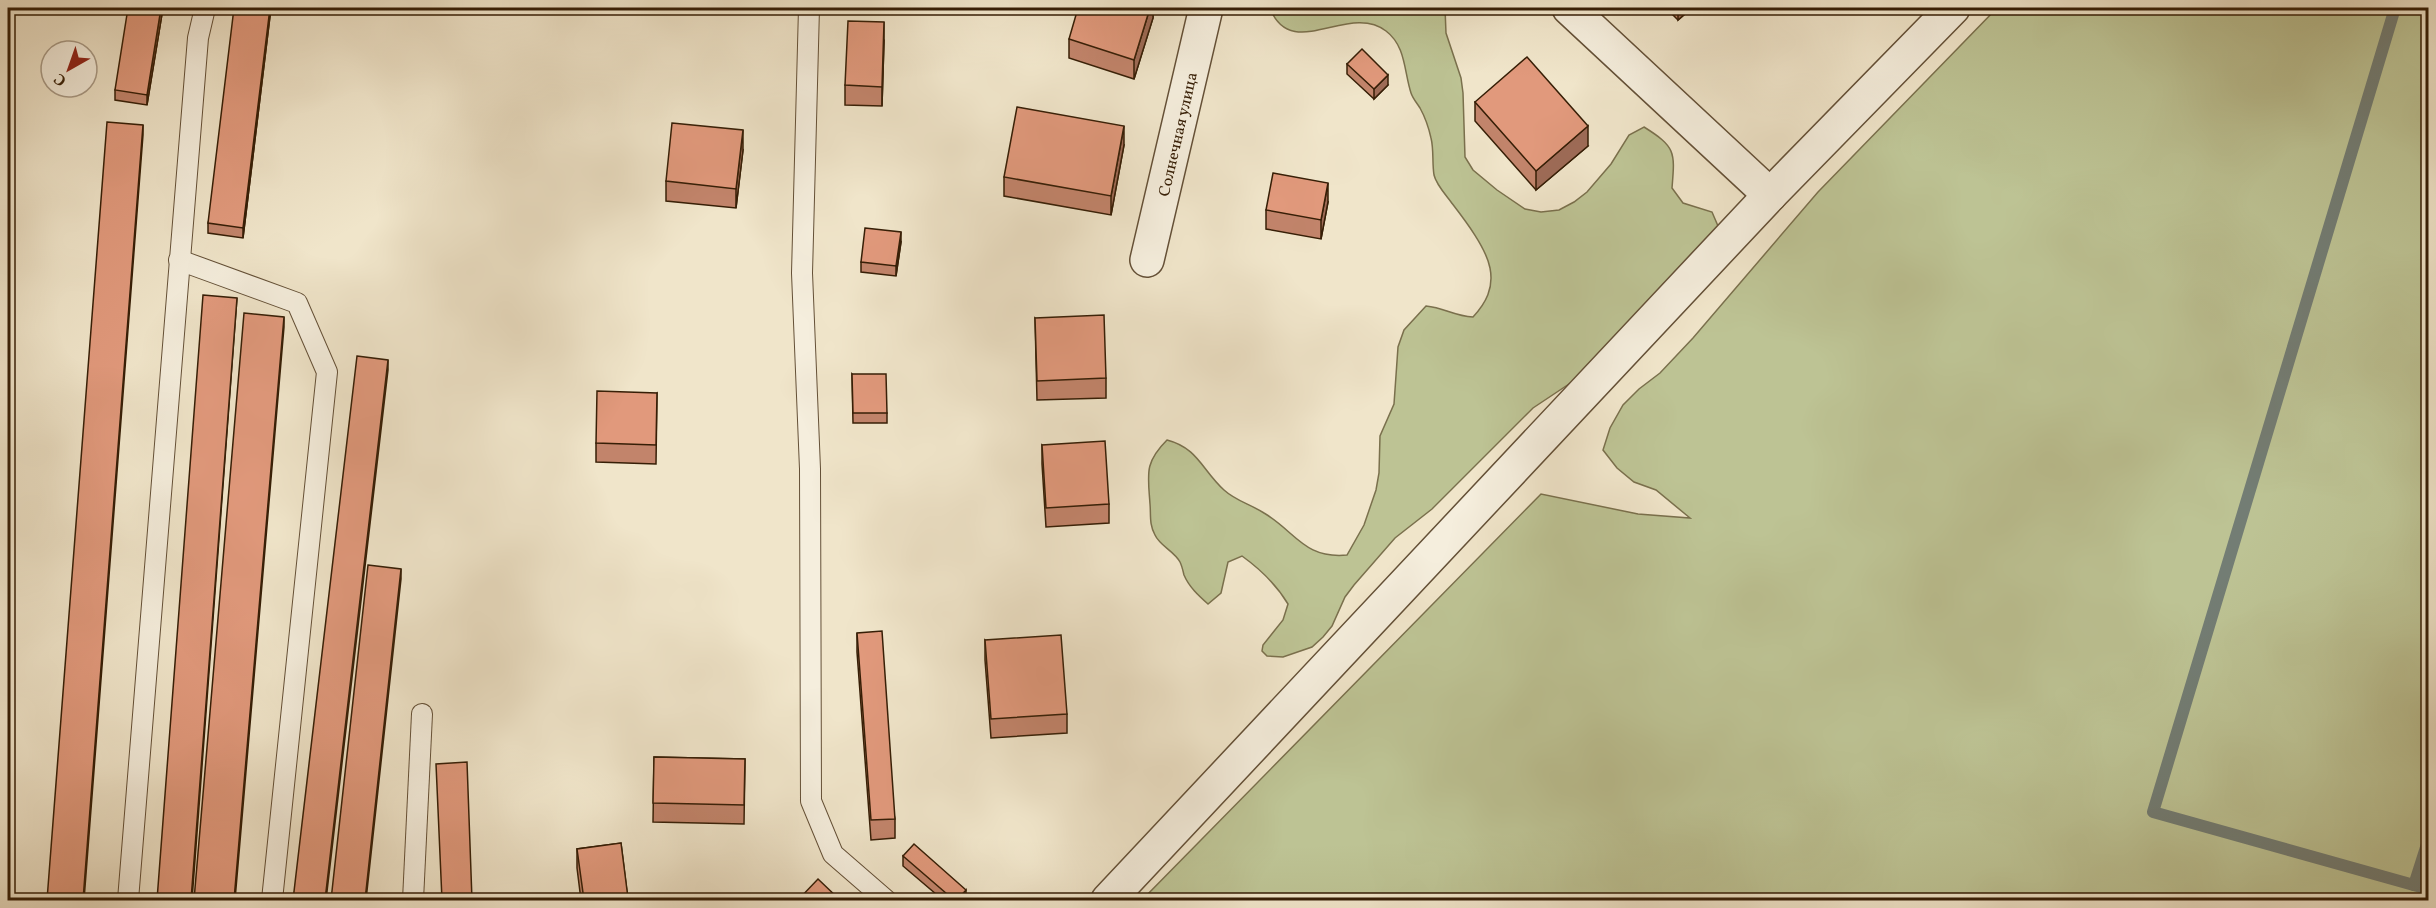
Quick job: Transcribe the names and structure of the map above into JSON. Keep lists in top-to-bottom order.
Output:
{
  "streets": {
    "street": ["Солнечная улица"]
  },
  "north": "bottom left"
}
